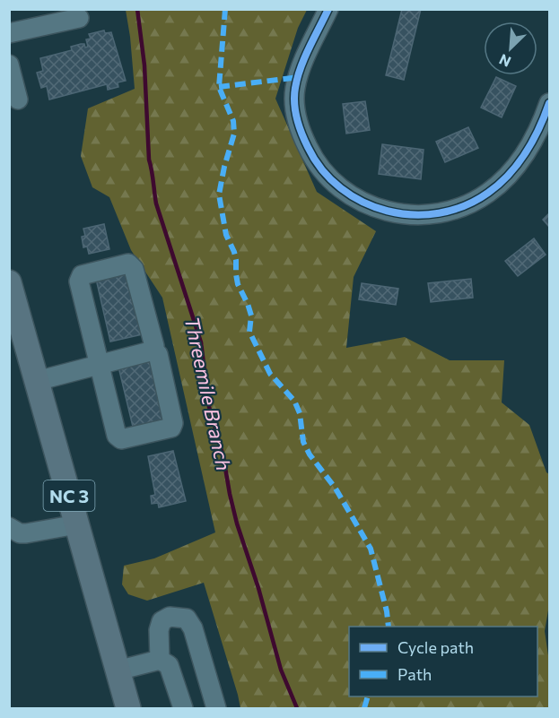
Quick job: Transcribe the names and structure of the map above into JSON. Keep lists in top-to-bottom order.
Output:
{
  "streets": {
    "main road": ["NC 3"]
  },
  "water": ["Threemile Branch"],
  "legend": ["Cycle path", "Path"],
  "north": "bottom left"
}
